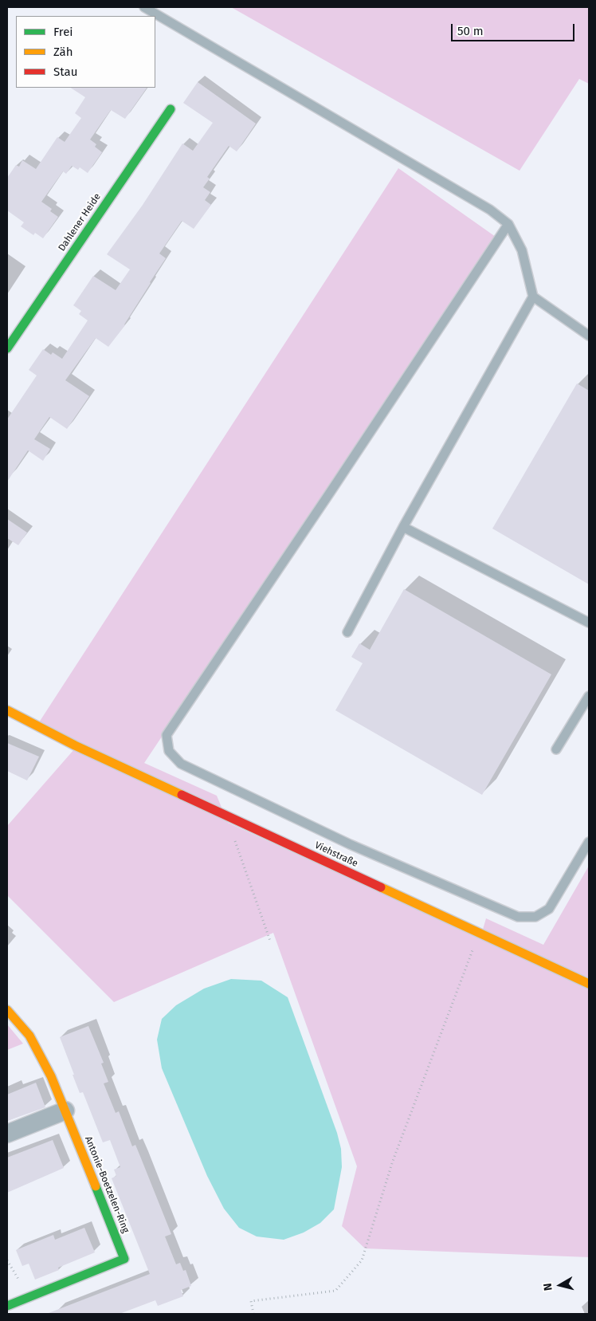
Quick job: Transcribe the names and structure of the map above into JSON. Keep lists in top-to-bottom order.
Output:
{
  "streets": {
    "street": ["Dahlener Heide", "Viehstraße", "Antonie-Boetzelen-Ring"]
  },
  "legend": ["Frei", "Zäh", "Stau"],
  "scale_bar": "50 m",
  "north": "left"
}
